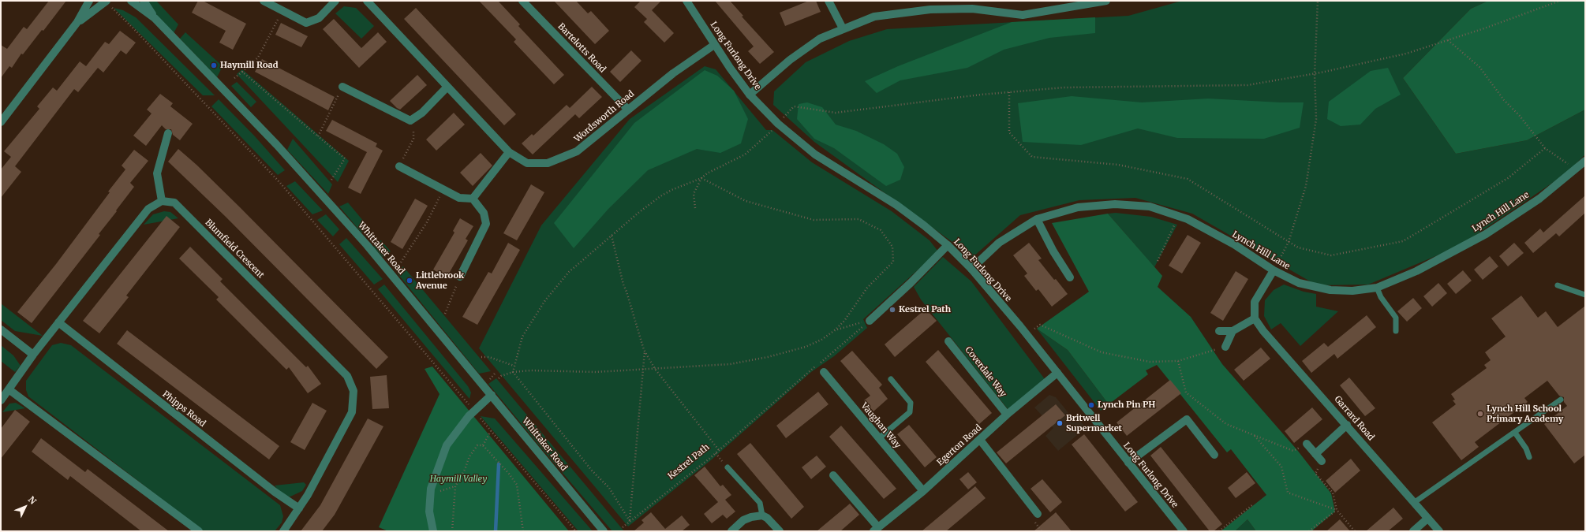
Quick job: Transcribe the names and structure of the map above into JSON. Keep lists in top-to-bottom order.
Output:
{
  "streets": {
    "street": [
      "Bartelotts Road",
      "Long Furlong Drive",
      "Wordsworth Road",
      "Lynch Hill Lane",
      "Whittaker Road",
      "Blumfield Crescent",
      "Coverdale Way",
      "Phipps Road",
      "Garrard Road",
      "Vaughan Way",
      "Egerton Road"
    ],
    "path": ["Kestrel Path"]
  },
  "crossings": [
    ["Bartelotts Road", "Wordsworth Road"],
    ["Long Furlong Drive", "Wordsworth Road"],
    ["Long Furlong Drive", "Lynch Hill Lane"],
    ["Long Furlong Drive", "Egerton Road"],
    ["Blumfield Crescent", "Phipps Road"],
    ["Coverdale Way", "Egerton Road"],
    ["Vaughan Way", "Egerton Road"]
  ],
  "parks": ["Haymill Valley"],
  "places": [
    "Haymill Road",
    "Littlebrook Avenue",
    "Kestrel Path",
    "Lynch Pin PH",
    "Lynch Hill School Primary Academy",
    "Britwell Supermarket"
  ],
  "north": "top right"
}
